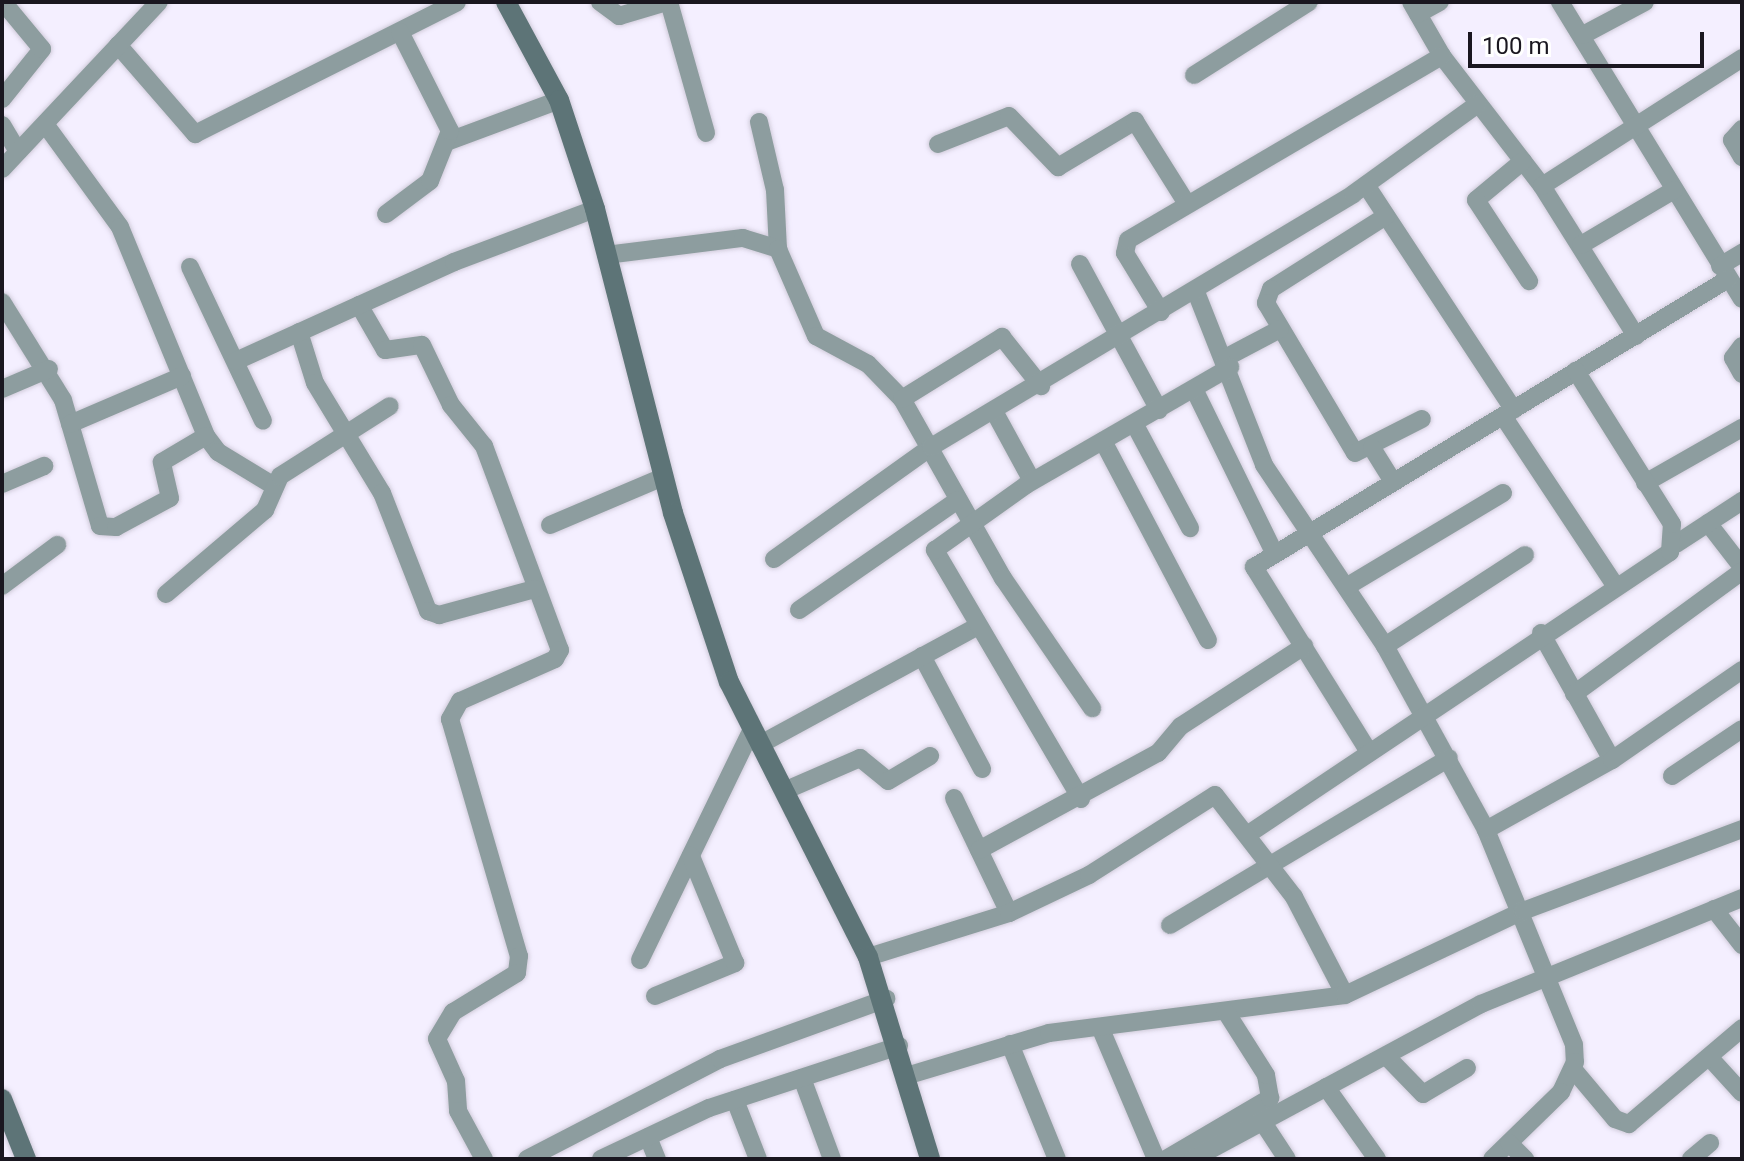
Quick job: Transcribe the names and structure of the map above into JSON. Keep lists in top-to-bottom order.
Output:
{
  "scale_bar": "100 m"
}
